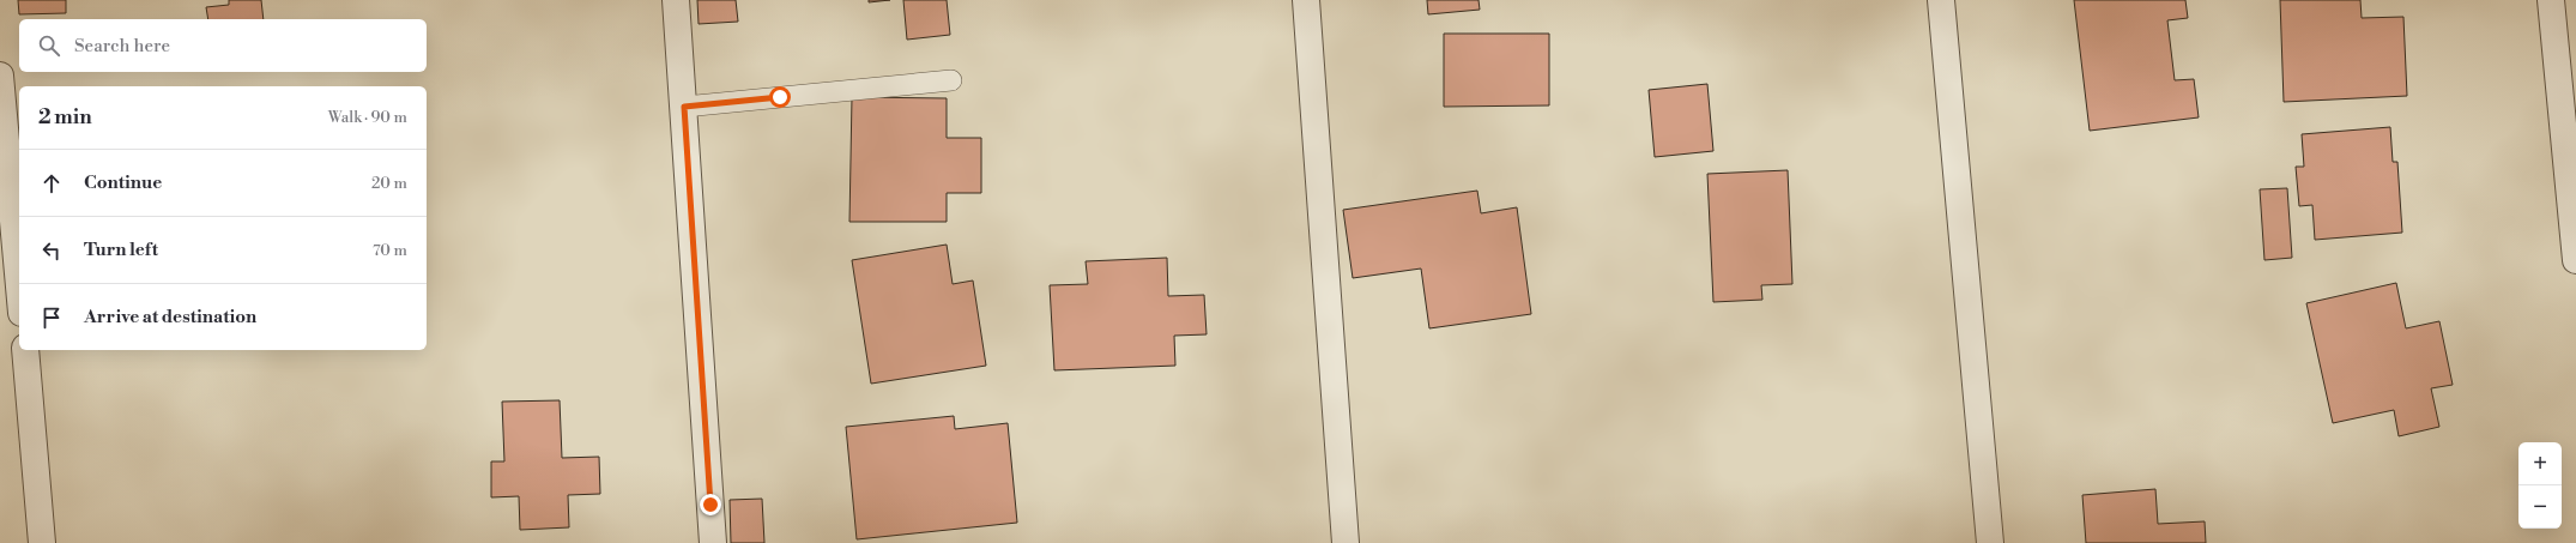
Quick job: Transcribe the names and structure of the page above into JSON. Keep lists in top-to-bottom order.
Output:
{
  "page": {
    "search": "Search here",
    "heading": ["2 min", "Walk · 90 m"],
    "list": [
      ["Continue", "20 m"],
      ["Turn left", "70 m"],
      "Arrive at destination"
    ],
    "map_buttons": ["+", "−"]
  }
}
